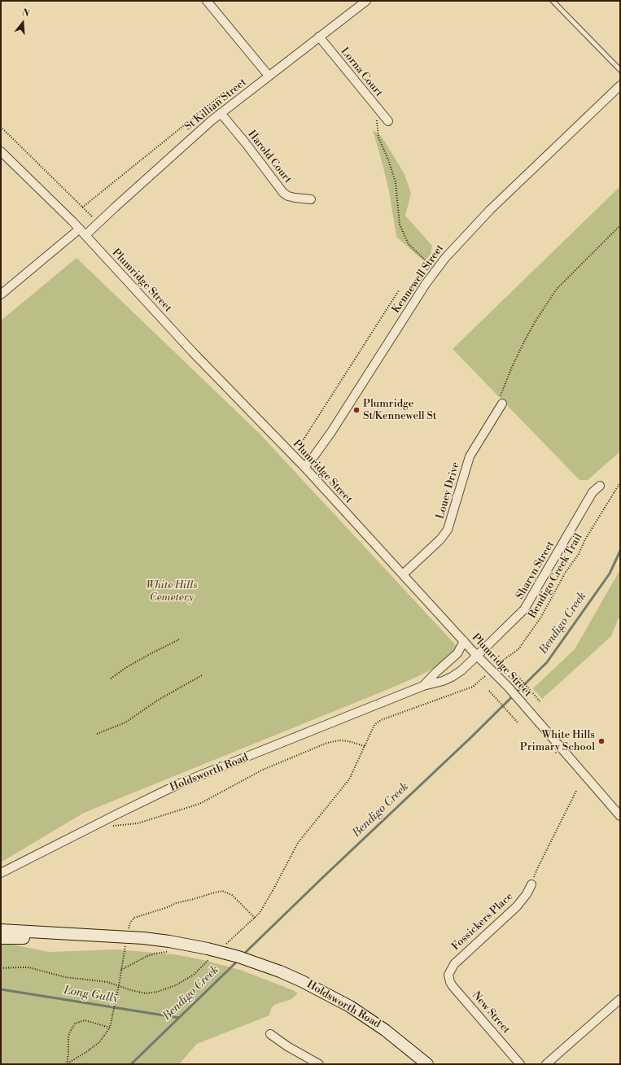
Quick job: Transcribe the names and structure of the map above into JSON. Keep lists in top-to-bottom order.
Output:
{
  "streets": {
    "main road": ["Holdsworth Road"],
    "street": [
      "Lorna Court",
      "St Killian Street",
      "Harold Court",
      "Kennewell Street",
      "Plumridge Street",
      "Louey Drive",
      "Sharyn Street",
      "Fossickers Place",
      "New Street"
    ],
    "path": ["Bendigo Creek Trail"]
  },
  "crossings": [
    ["Lorna Court", "St Killian Street"],
    ["St Killian Street", "Harold Court"],
    ["St Killian Street", "Plumridge Street"],
    ["Kennewell Street", "Plumridge Street"],
    ["Plumridge Street", "Louey Drive"],
    ["Plumridge Street", "Sharyn Street"],
    ["Plumridge Street", "Holdsworth Road"],
    ["Sharyn Street", "Holdsworth Road"],
    ["Fossickers Place", "New Street"]
  ],
  "water": ["Bendigo Creek", "Long Gully"],
  "parks": ["White Hills Cemetery"],
  "places": ["Plumridge St/Kennewell St", "White Hills Primary School"],
  "north": "top"
}
